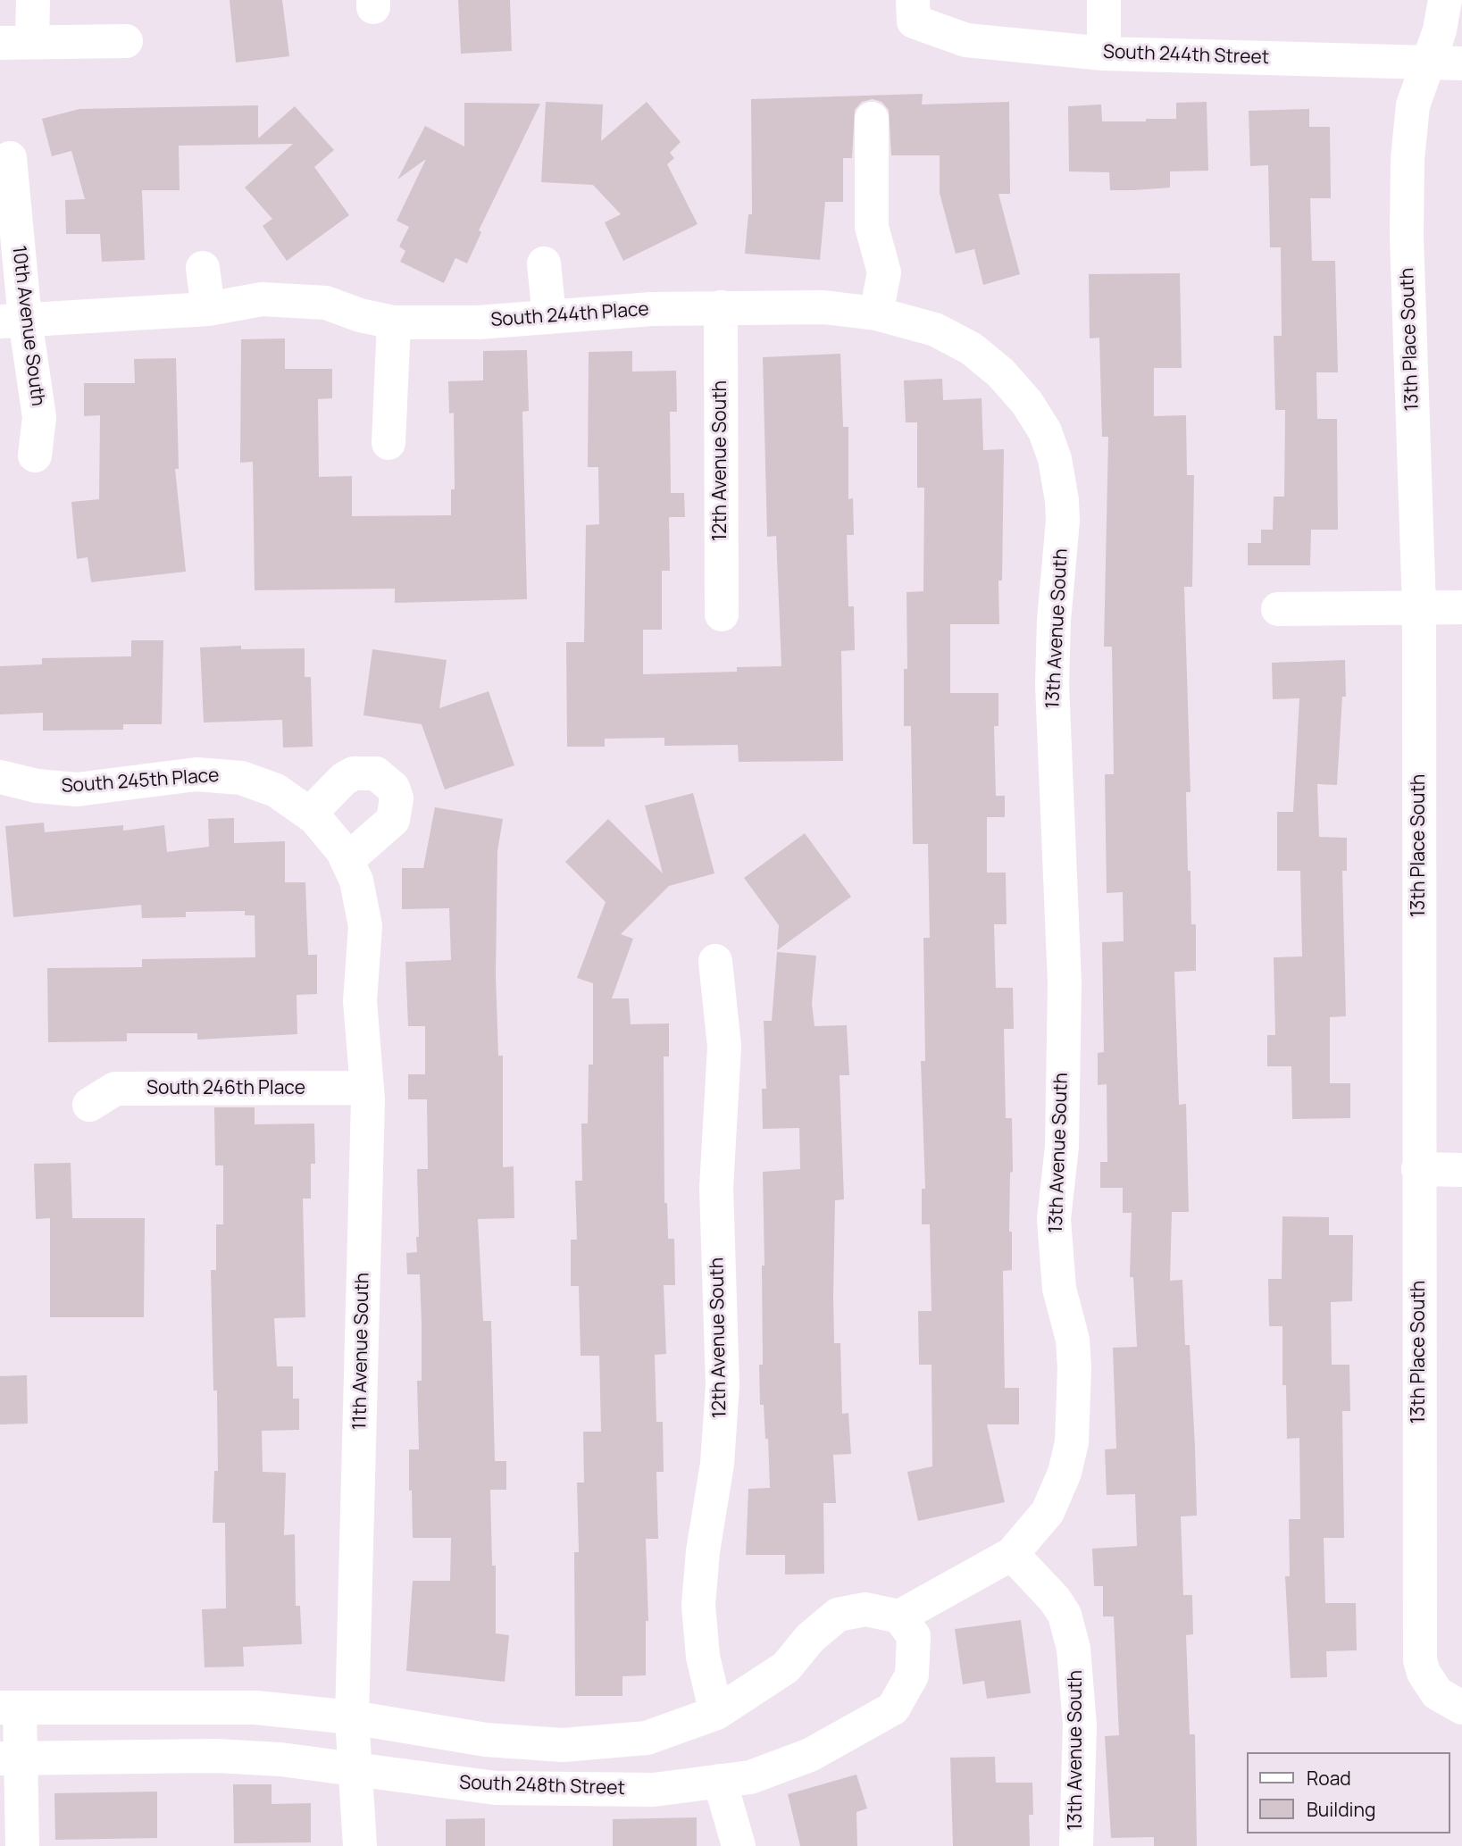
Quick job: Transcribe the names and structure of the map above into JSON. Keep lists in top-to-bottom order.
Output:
{
  "streets": {
    "street": [
      "South 244th Street",
      "South 244th Place",
      "10th Avenue South",
      "13th Place South",
      "12th Avenue South",
      "13th Avenue South",
      "South 245th Place",
      "South 246th Place",
      "11th Avenue South",
      "South 248th Street"
    ]
  },
  "crossings": [
    ["South 244th Street", "13th Place South"],
    ["South 244th Place", "10th Avenue South"],
    ["South 244th Place", "12th Avenue South"],
    ["South 244th Place", "13th Avenue South"],
    ["South 245th Place", "11th Avenue South"],
    ["South 246th Place", "11th Avenue South"],
    ["11th Avenue South", "South 248th Street"]
  ],
  "legend": ["Road", "Building"]
}
